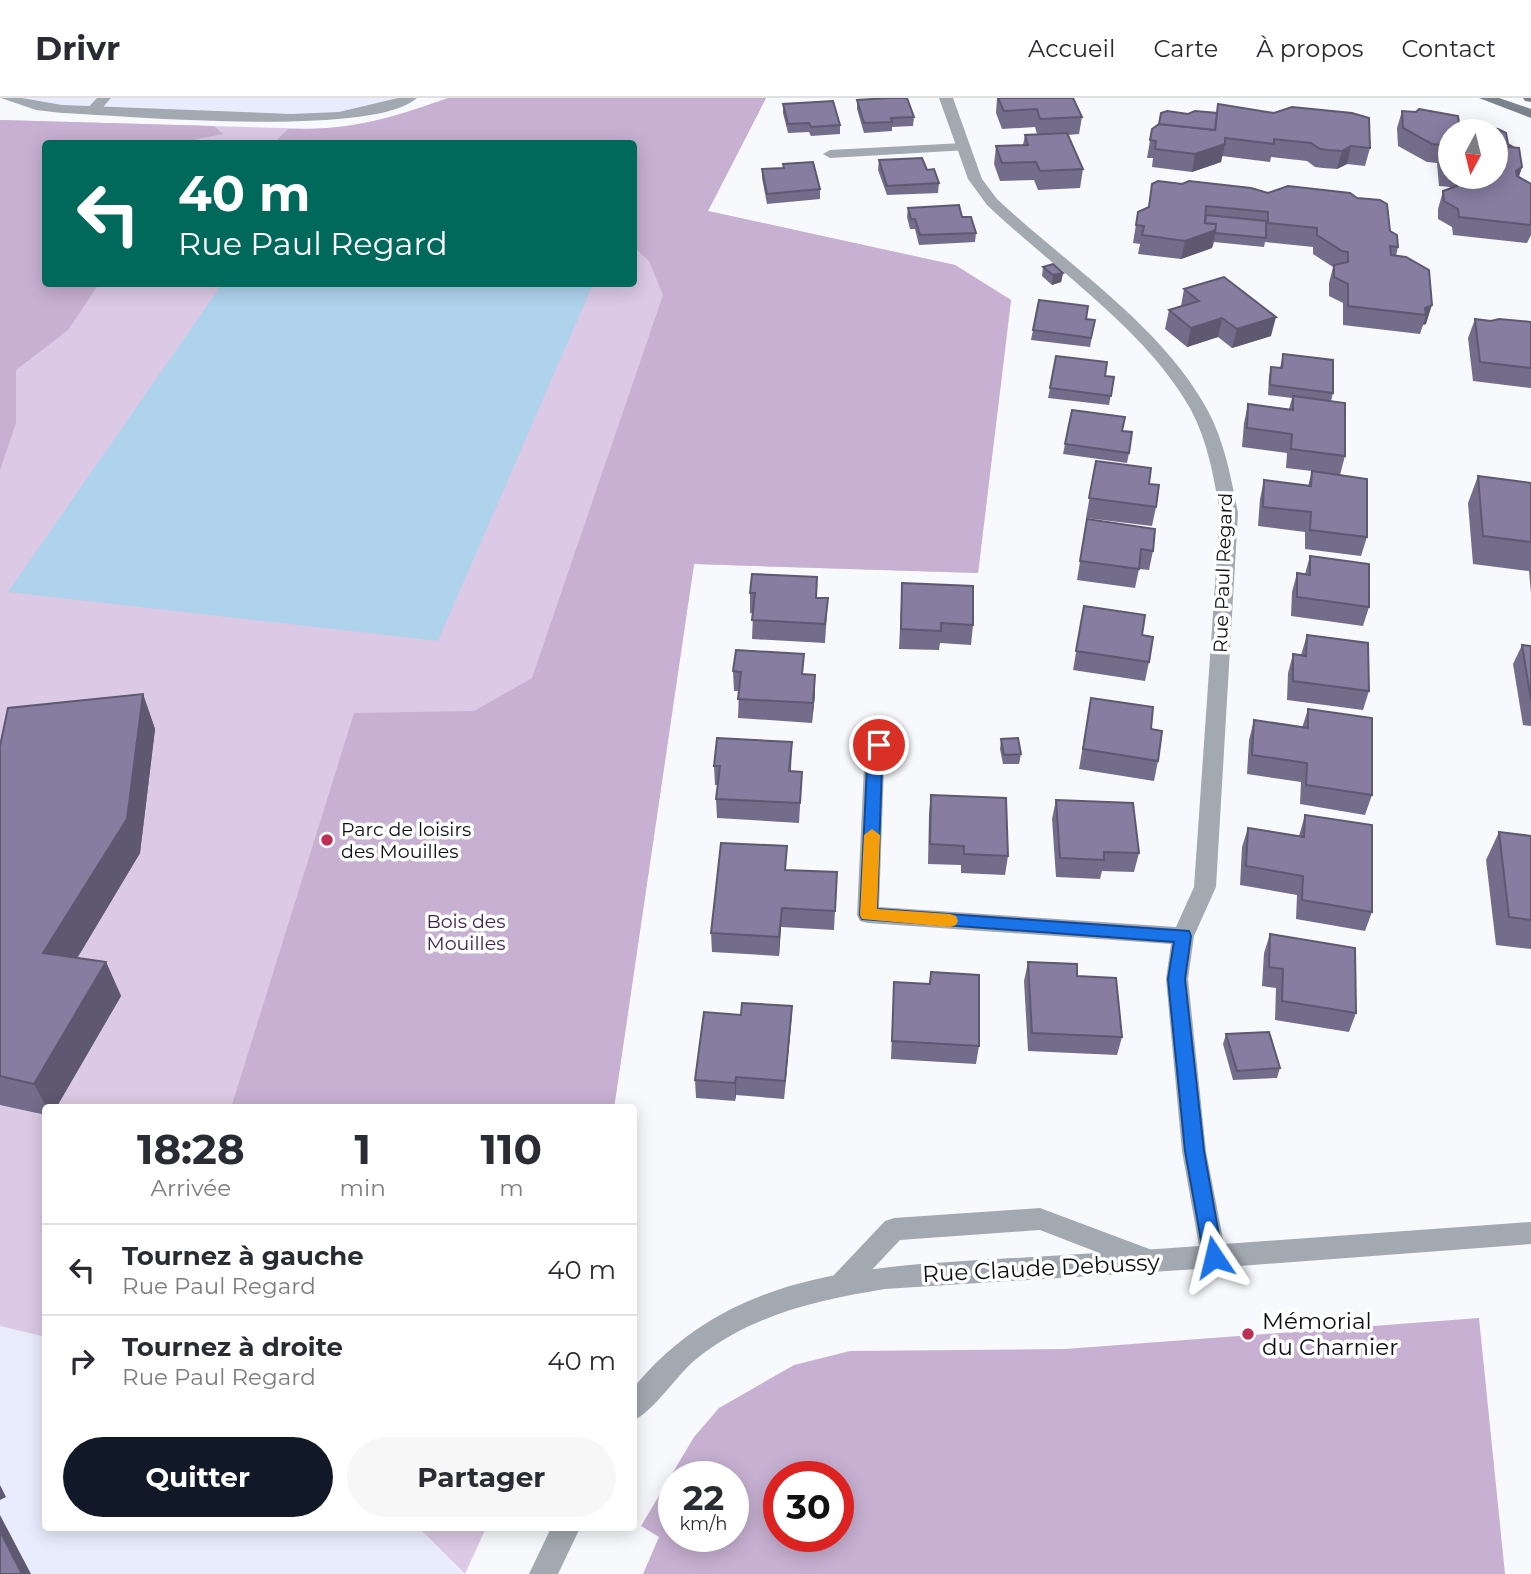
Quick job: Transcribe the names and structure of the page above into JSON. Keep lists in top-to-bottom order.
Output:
{
  "streets": {
    "street": ["Rue Paul Regard", "Rue Claude Debussy"]
  },
  "crossings": [
    ["Rue Paul Regard", "Rue Claude Debussy"]
  ],
  "parks": ["Bois des Mouilles"],
  "places": ["Parc de loisirs des Mouilles", "Mémorial du Charnier"],
  "north": "bottom",
  "page": {
    "header": "Drivr",
    "nav": [
      "Accueil",
      "Carte",
      "À propos",
      "Contact"
    ],
    "turn": ["40 m", "Rue Paul Regard"],
    "eta": [
      "18:28",
      "Arrivée",
      "1",
      "min",
      "110",
      "m"
    ],
    "list": [
      {
        "name": "Tournez à gauche",
        "note": "Rue Paul Regard",
        "value": "40 m"
      },
      {
        "name": "Tournez à droite",
        "note": "Rue Paul Regard",
        "value": "40 m"
      }
    ],
    "buttons": ["Quitter", "Partager"],
    "speed": "22 km/h",
    "limit": "30"
  }
}
